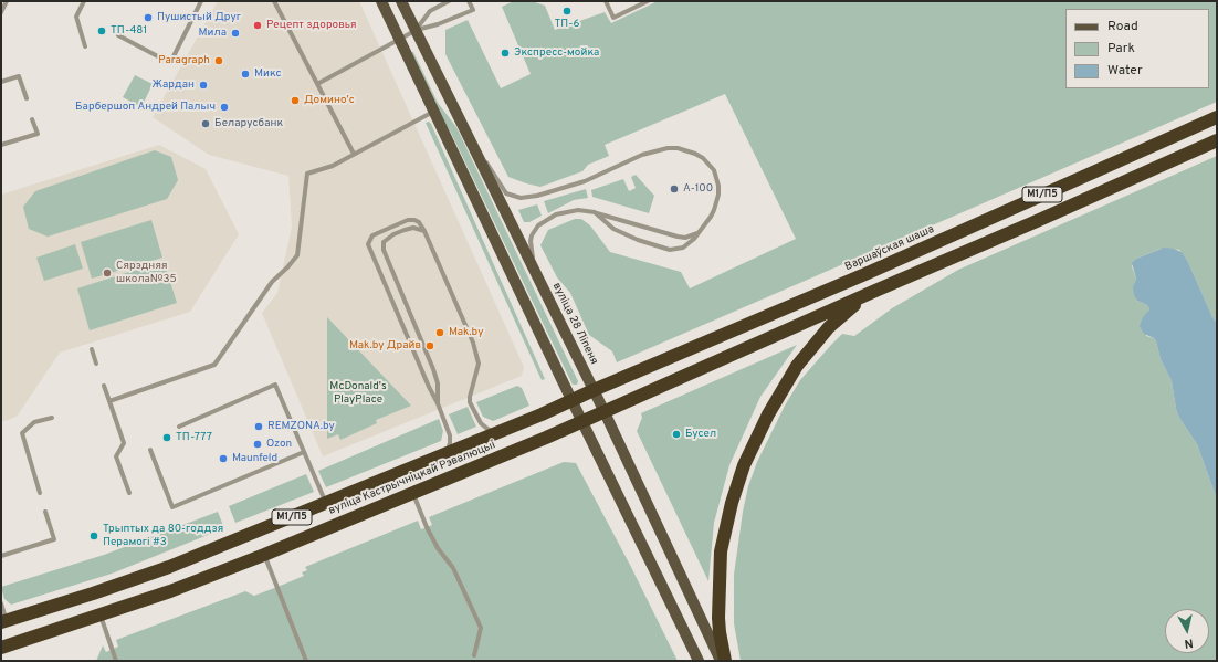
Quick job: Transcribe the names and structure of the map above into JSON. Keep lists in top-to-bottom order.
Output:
{
  "streets": {
    "highway": ["М1/П5", "Варшаўская шаша", "вуліца Кастрычніцкай Рэвалюцыі"],
    "main road": ["вуліца 28 Ліпеня"]
  },
  "crossings": [
    ["М1/П5", "вуліца 28 Ліпеня"],
    ["М1/П5", "вуліца Кастрычніцкай Рэвалюцыі"],
    ["Варшаўская шаша", "вуліца 28 Ліпеня"],
    ["Варшаўская шаша", "вуліца Кастрычніцкай Рэвалюцыі"]
  ],
  "parks": ["McDonald's PlayPlace"],
  "places": [
    "ТП-6",
    "Пушистый Друг",
    "Рецепт здоровья",
    "ТП-481",
    "Мила",
    "Экспресс-мойка",
    "Paragraph",
    "Микс",
    "Жардан",
    "Домино'c",
    "Барбершоп Андрей Палыч",
    "Беларусбанк",
    "А-100",
    "Сярэдняя школа№35",
    "Mak.by",
    "Маk.by Драйв",
    "REMZONA.by",
    "Бусел",
    "ТП-777",
    "Ozon",
    "Maunfeld",
    "Трыптых да 80-годдзя Перамогі #3"
  ],
  "legend": ["Road", "Park", "Water"],
  "north": "bottom"
}
